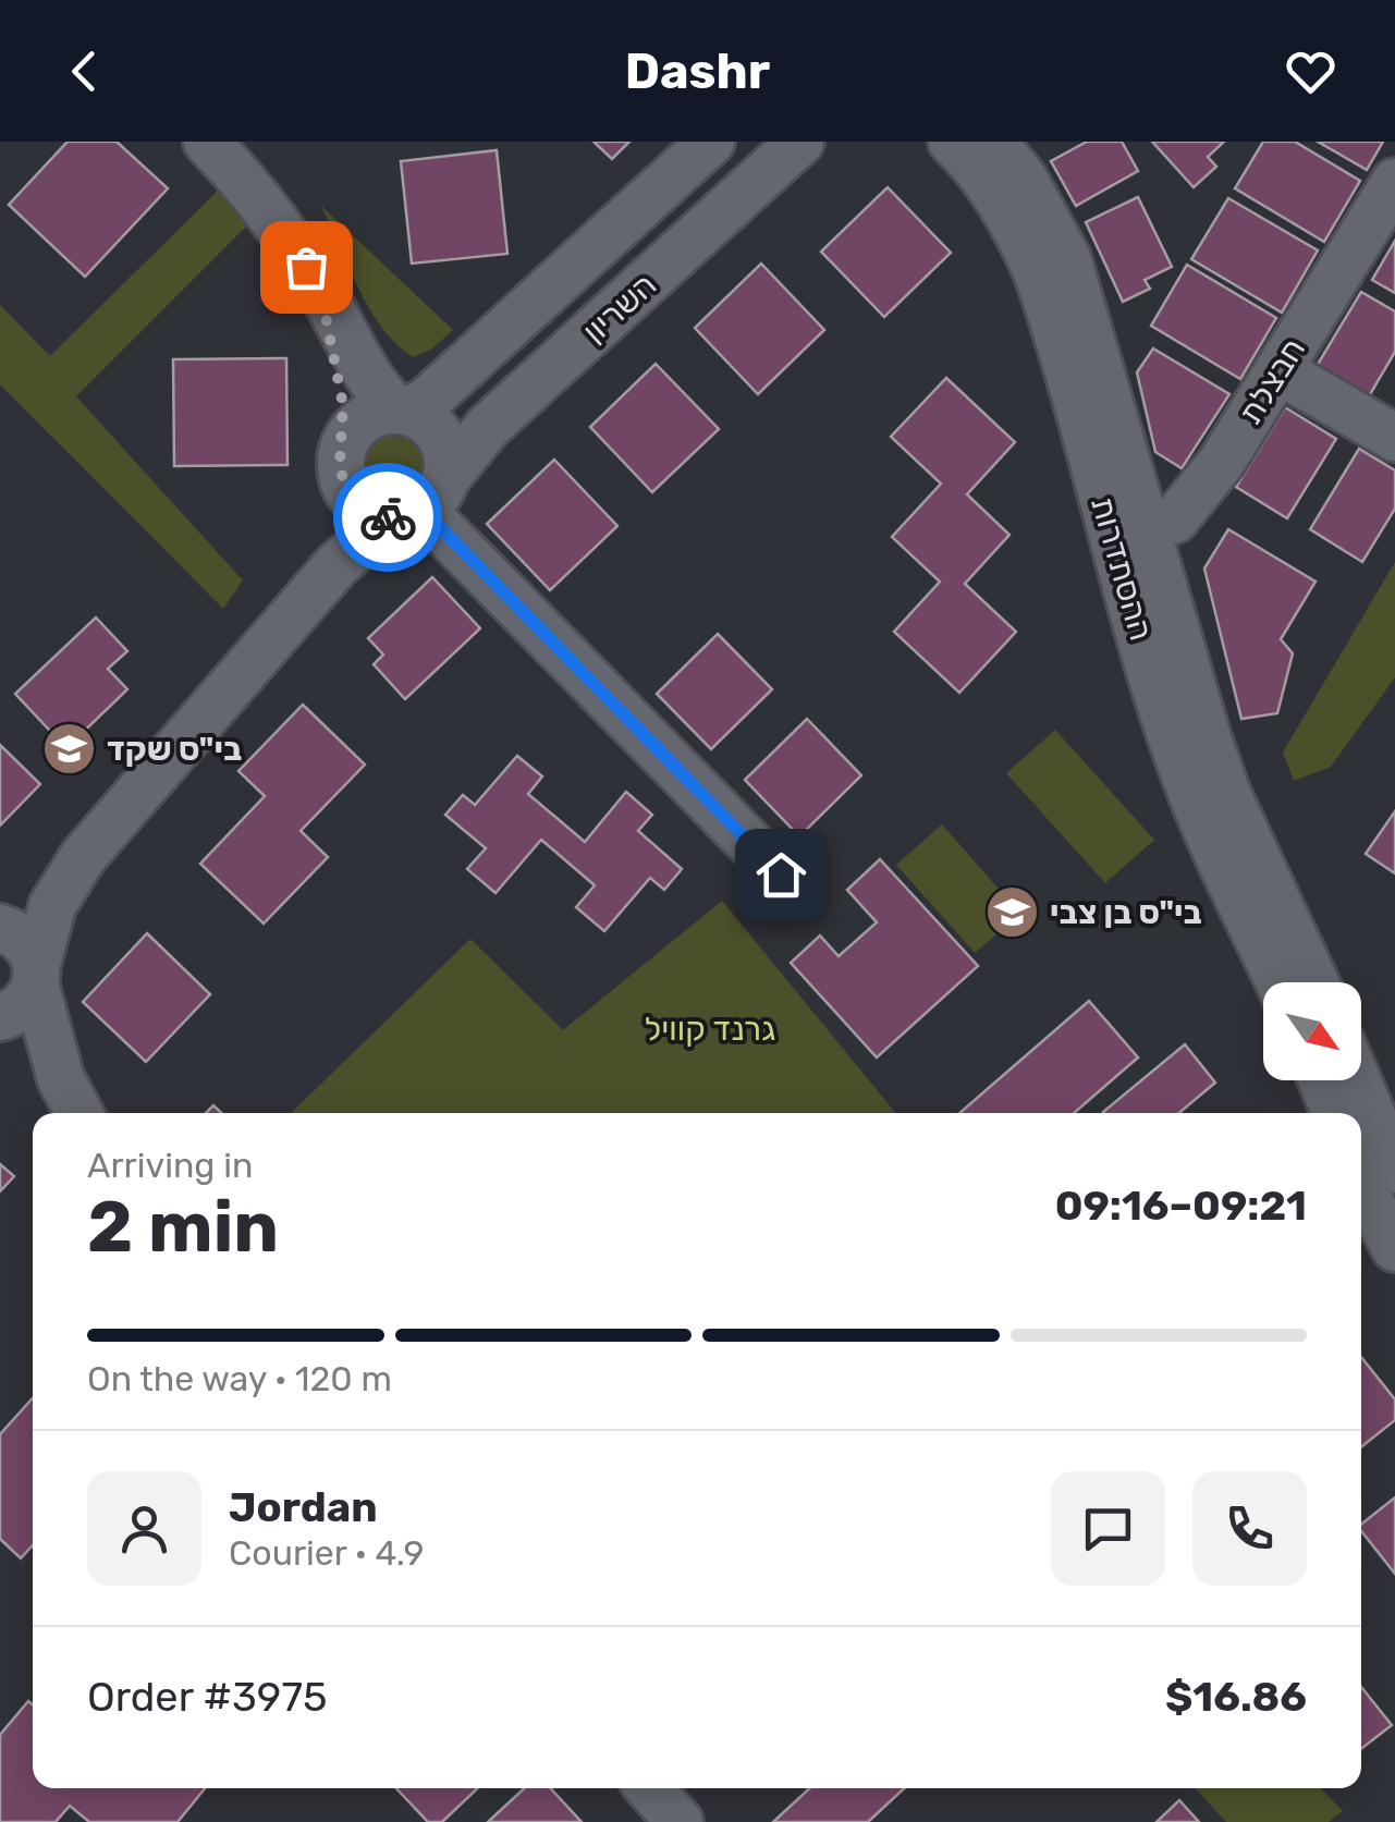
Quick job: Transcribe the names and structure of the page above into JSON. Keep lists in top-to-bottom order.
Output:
{
  "streets": {
    "street": ["השריון", "חבצלת", "ההסתדרות"]
  },
  "crossings": [
    ["חבצלת", "ההסתדרות"]
  ],
  "parks": ["גרנד קוויל"],
  "places": {
    "school or university": ["בי\"ס שקד", "בי\"ס בן צבי"]
  },
  "north": "bottom right",
  "page": {
    "header": "Dashr",
    "heading": ["2 min", "Arriving in", "09:16–09:21"],
    "panel": [
      "Jordan",
      "Courier · 4.9",
      "Order #3975",
      "$16.86"
    ],
    "bar": "On the way · 120 m"
  }
}
